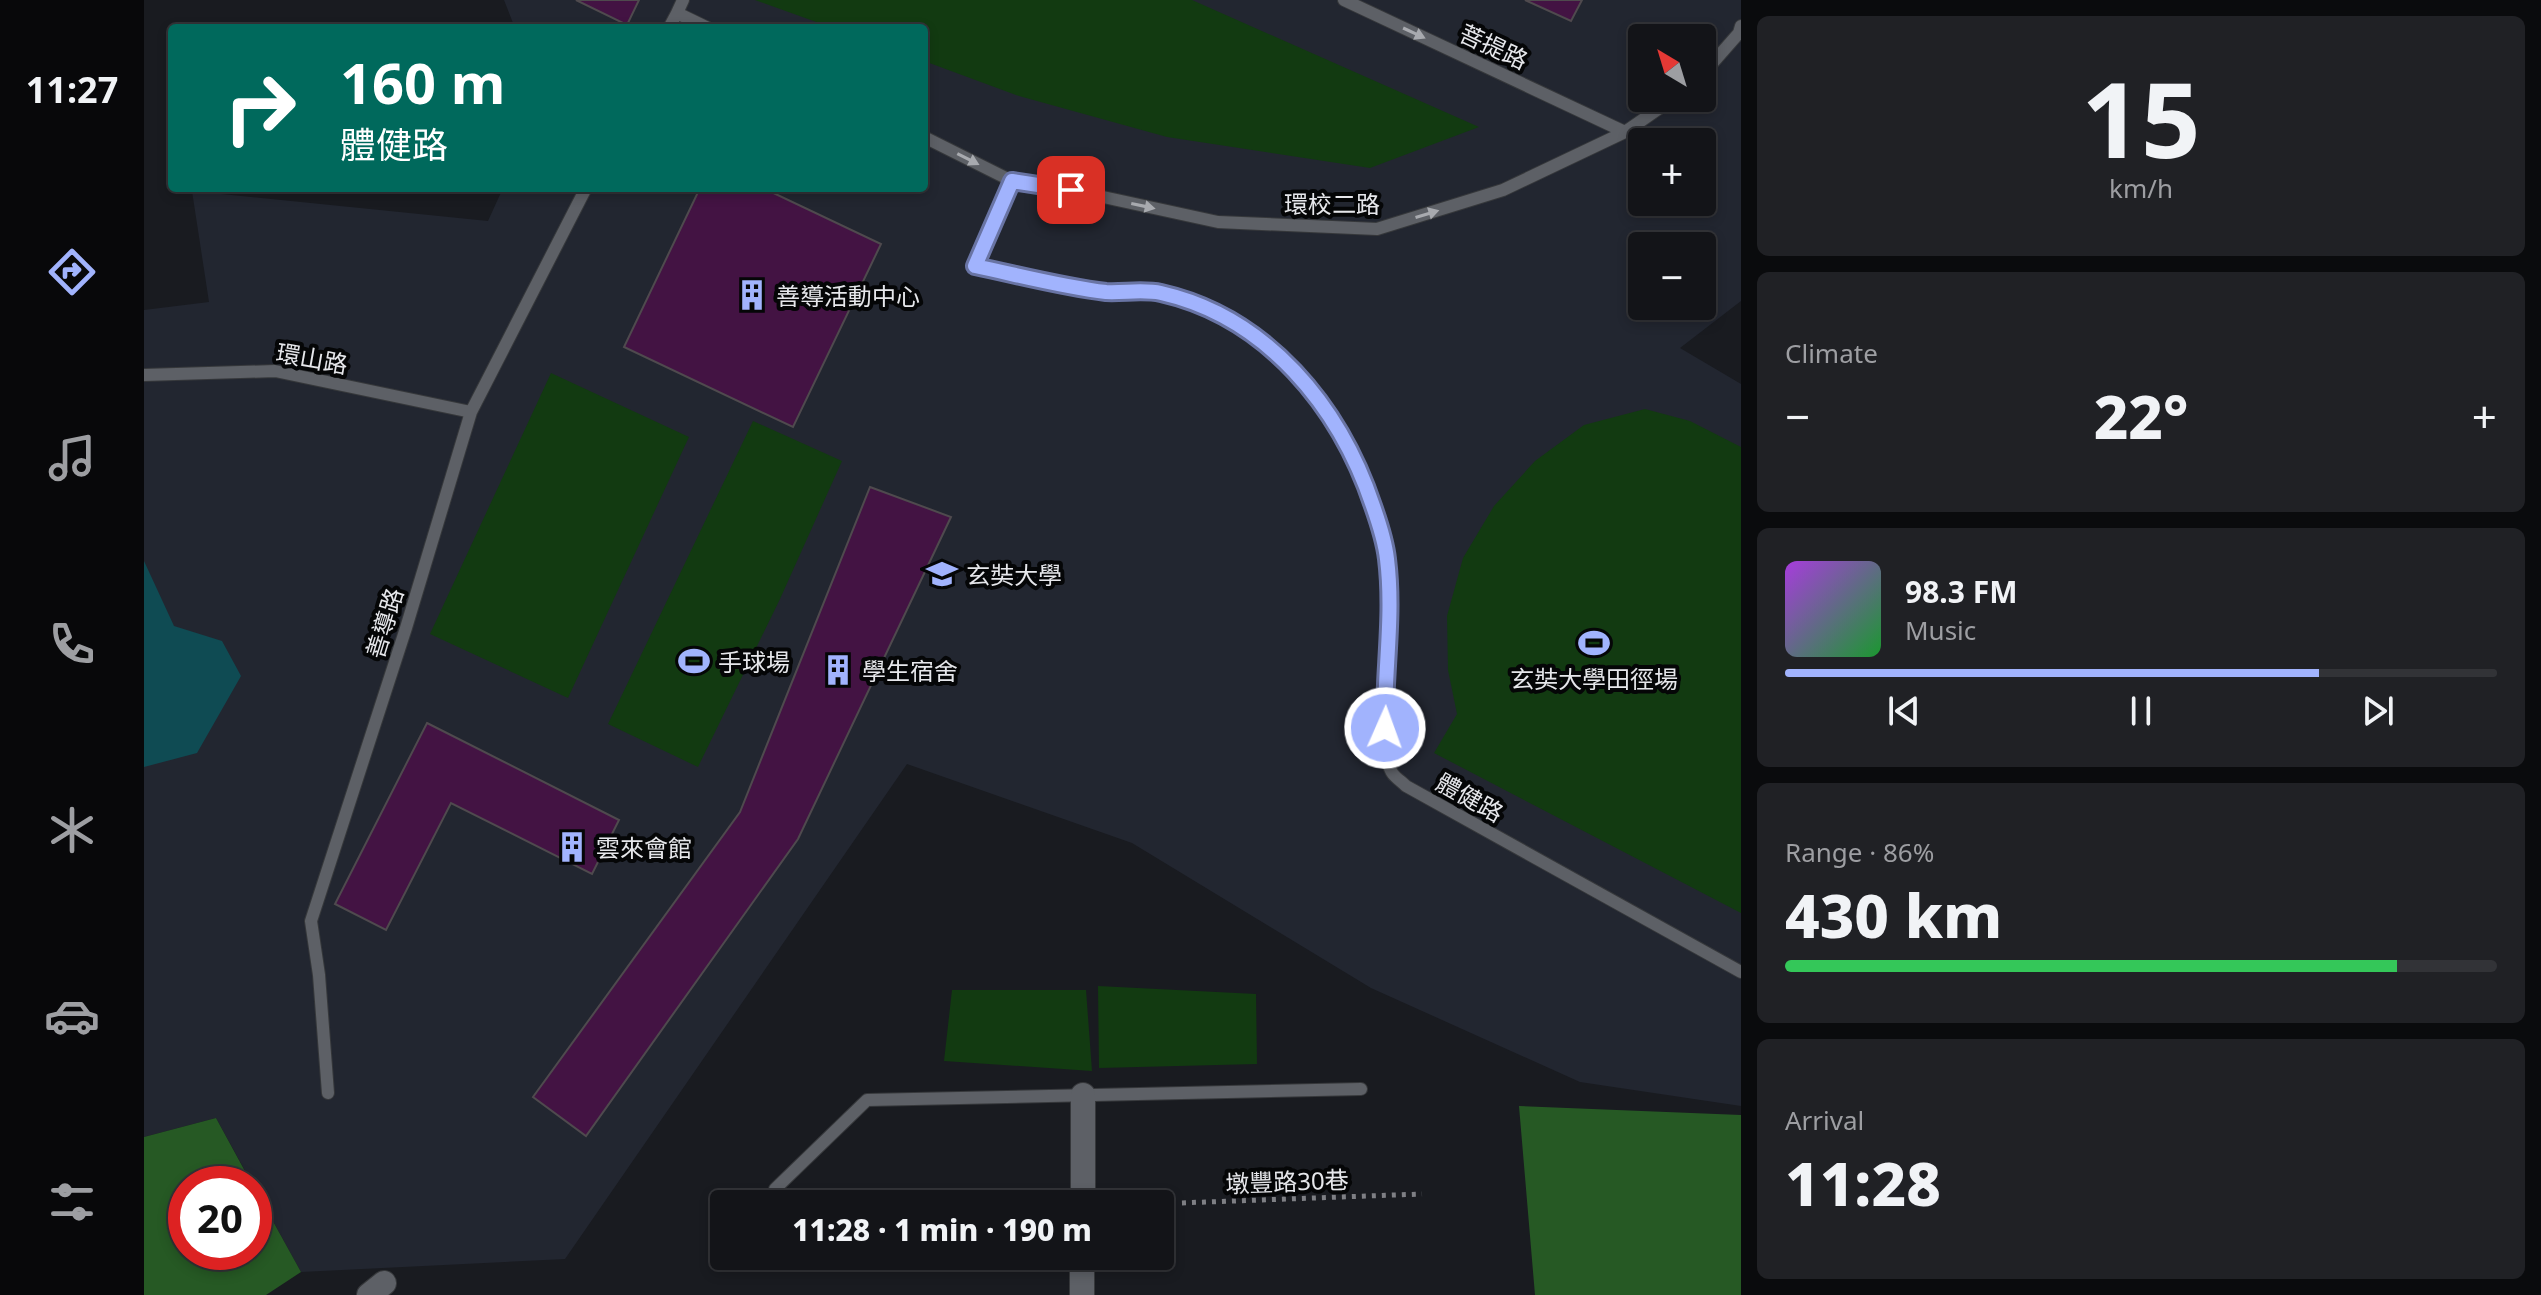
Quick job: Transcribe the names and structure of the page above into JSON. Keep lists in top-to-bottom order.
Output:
{
  "streets": {
    "lane": [
      "菩提路",
      "環校二路",
      "環山路",
      "善導路",
      "體健路"
    ],
    "path": ["墩豐路30巷"]
  },
  "crossings": [
    ["菩提路", "環校二路"],
    ["環校二路", "體健路"],
    ["環山路", "善導路"]
  ],
  "one_way": ["菩提路", "環校二路"],
  "places": {
    "building": ["善導活動中心", "學生宿舍", "雲來會館"],
    "school or university": ["玄奘大學"],
    "sports": ["玄奘大學田徑場", "手球場"]
  },
  "north": "top left",
  "page": {
    "tabs": "11:27",
    "tile": [
      ["15", "km/h"],
      "Climate",
      ["Range · 86%", "430 km"],
      ["Arrival", "11:28"]
    ],
    "map_buttons": ["+", "−"],
    "turn": ["160 m", "體健路"],
    "heat": ["−", "22°", "+"],
    "song": ["98.3 FM", "Music"],
    "limit": "20",
    "trip": "11:28 · 1 min · 190 m"
  }
}
